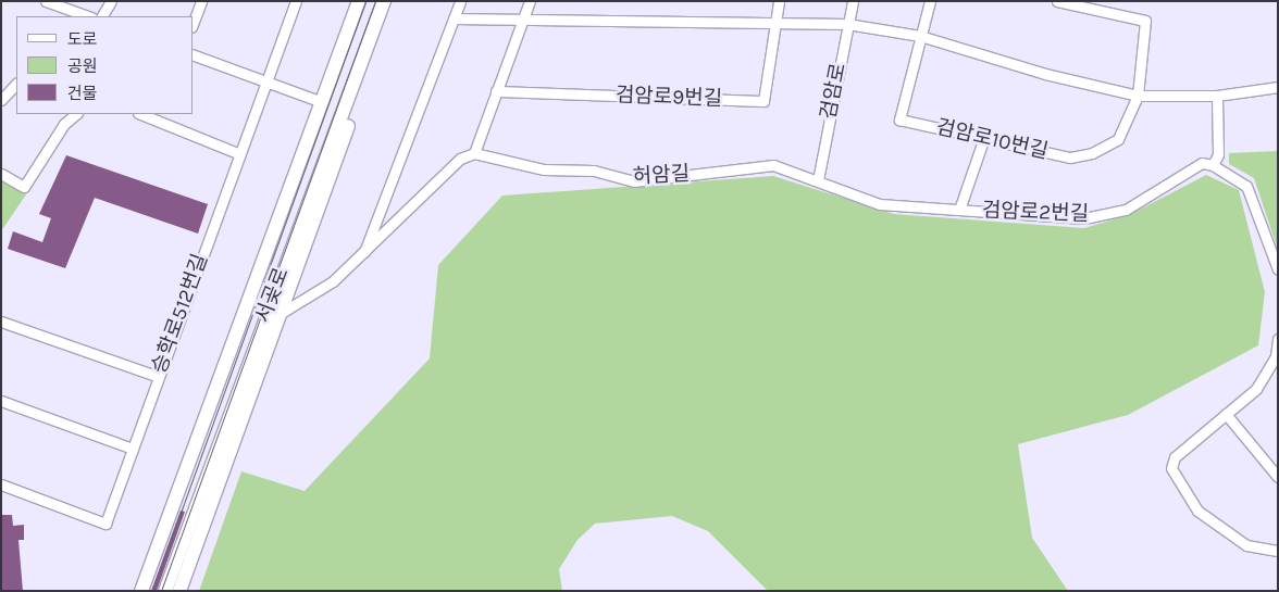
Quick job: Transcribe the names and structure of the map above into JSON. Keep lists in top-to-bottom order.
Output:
{
  "streets": {
    "main road": ["서곶로"],
    "street": [
      "검암로",
      "검암로9번길",
      "검암로10번길",
      "허암길",
      "검암로2번길",
      "승학로512번길"
    ]
  },
  "crossings": [
    ["검암로", "허암길"],
    ["검암로", "검암로2번길"],
    ["허암길", "검암로2번길"]
  ],
  "legend": ["도로", "공원", "건물"]
}
